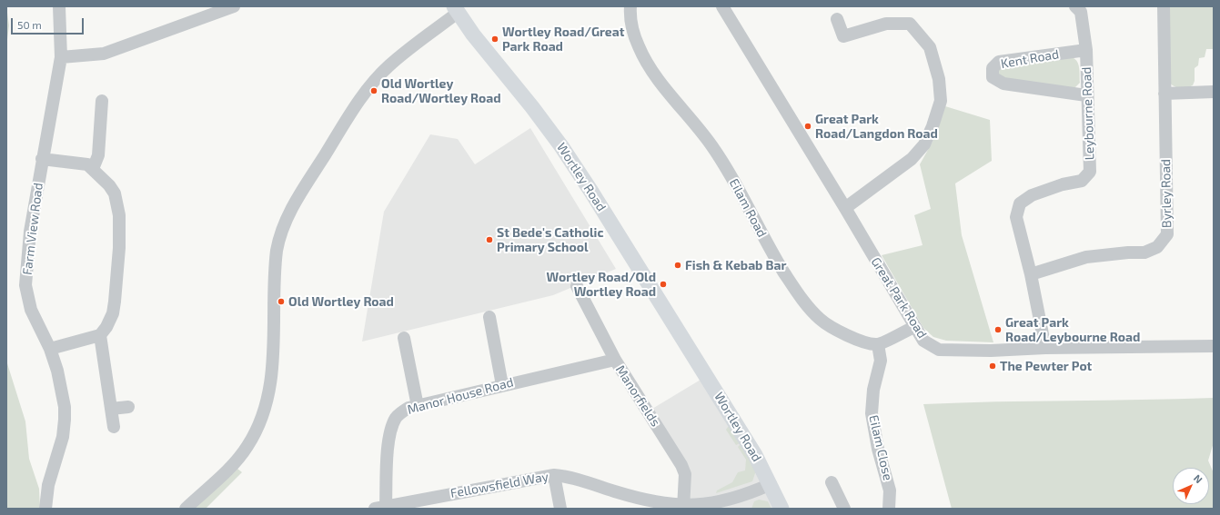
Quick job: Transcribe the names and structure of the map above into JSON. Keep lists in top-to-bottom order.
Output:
{
  "streets": {
    "main road": ["Wortley Road"],
    "street": [
      "Kent Road",
      "Leybourne Road",
      "Byrley Road",
      "Eilam Road",
      "Farm View Road",
      "Great Park Road",
      "Manor House Road",
      "Manorfields",
      "Eilam Close",
      "Fellowsfield Way"
    ]
  },
  "crossings": [
    ["Kent Road", "Leybourne Road"],
    ["Leybourne Road", "Byrley Road"],
    ["Leybourne Road", "Great Park Road"],
    ["Wortley Road", "Fellowsfield Way"],
    ["Eilam Road", "Eilam Close"],
    ["Manor House Road", "Manorfields"],
    ["Manor House Road", "Fellowsfield Way"],
    ["Manorfields", "Fellowsfield Way"]
  ],
  "places": [
    "Wortley Road/Great Park Road",
    "Old Wortley Road/Wortley Road",
    "Great Park Road/Langdon Road",
    "St Bede's Catholic Primary School",
    "Fish & Kebab Bar",
    "Wortley Road/Old Wortley Road",
    "Old Wortley Road",
    "Great Park Road/Leybourne Road",
    "The Pewter Pot"
  ],
  "scale_bar": "50 m",
  "north": "top right"
}
